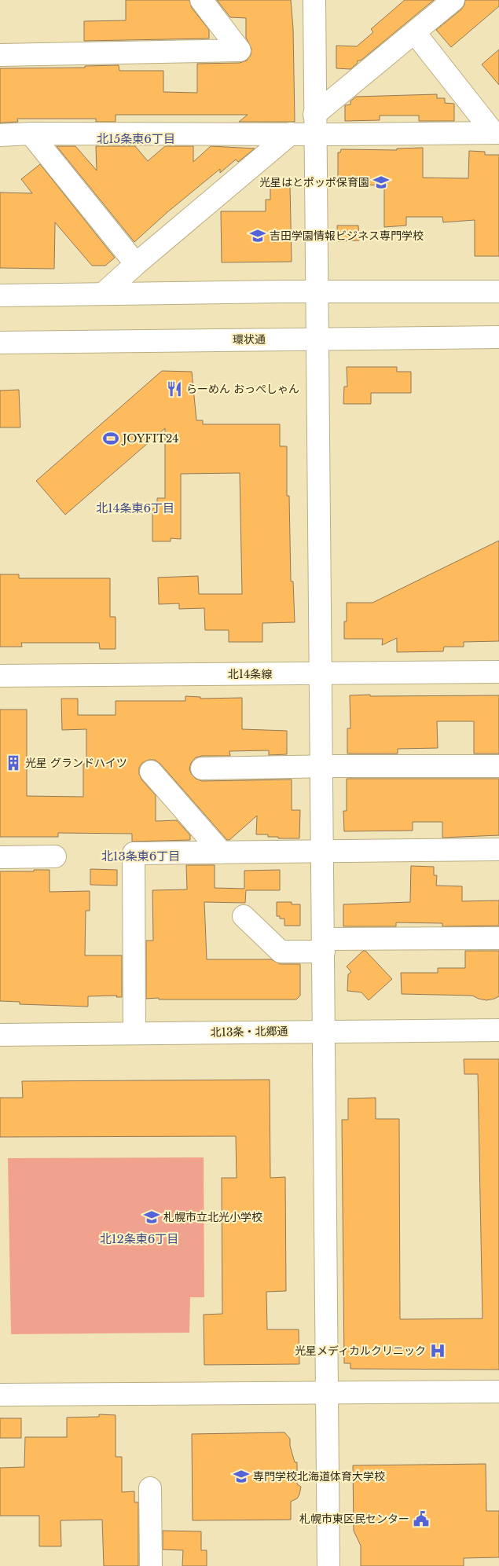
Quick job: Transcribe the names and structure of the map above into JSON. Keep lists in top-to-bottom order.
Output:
{
  "streets": {
    "street": ["環状通", "北14条線", "北13条・北郷通"]
  },
  "districts": [
    "北15条東6丁目",
    "北14条東6丁目",
    "北13条東6丁目",
    "北12条東6丁目"
  ],
  "places": {
    "school or university": [
      "光星はとポッポ保育園",
      "吉田学園情報ビジネス専門学校",
      "札幌市立北光小学校",
      "専門学校北海道体育大学校"
    ],
    "restaurant": ["らーめん おっぺしゃん"],
    "sports": ["JOYFIT24"],
    "building": ["光星 グランドハイツ"],
    "hospital": ["光星メディカルクリニック"],
    "public building": ["札幌市東区民センター"]
  }
}
